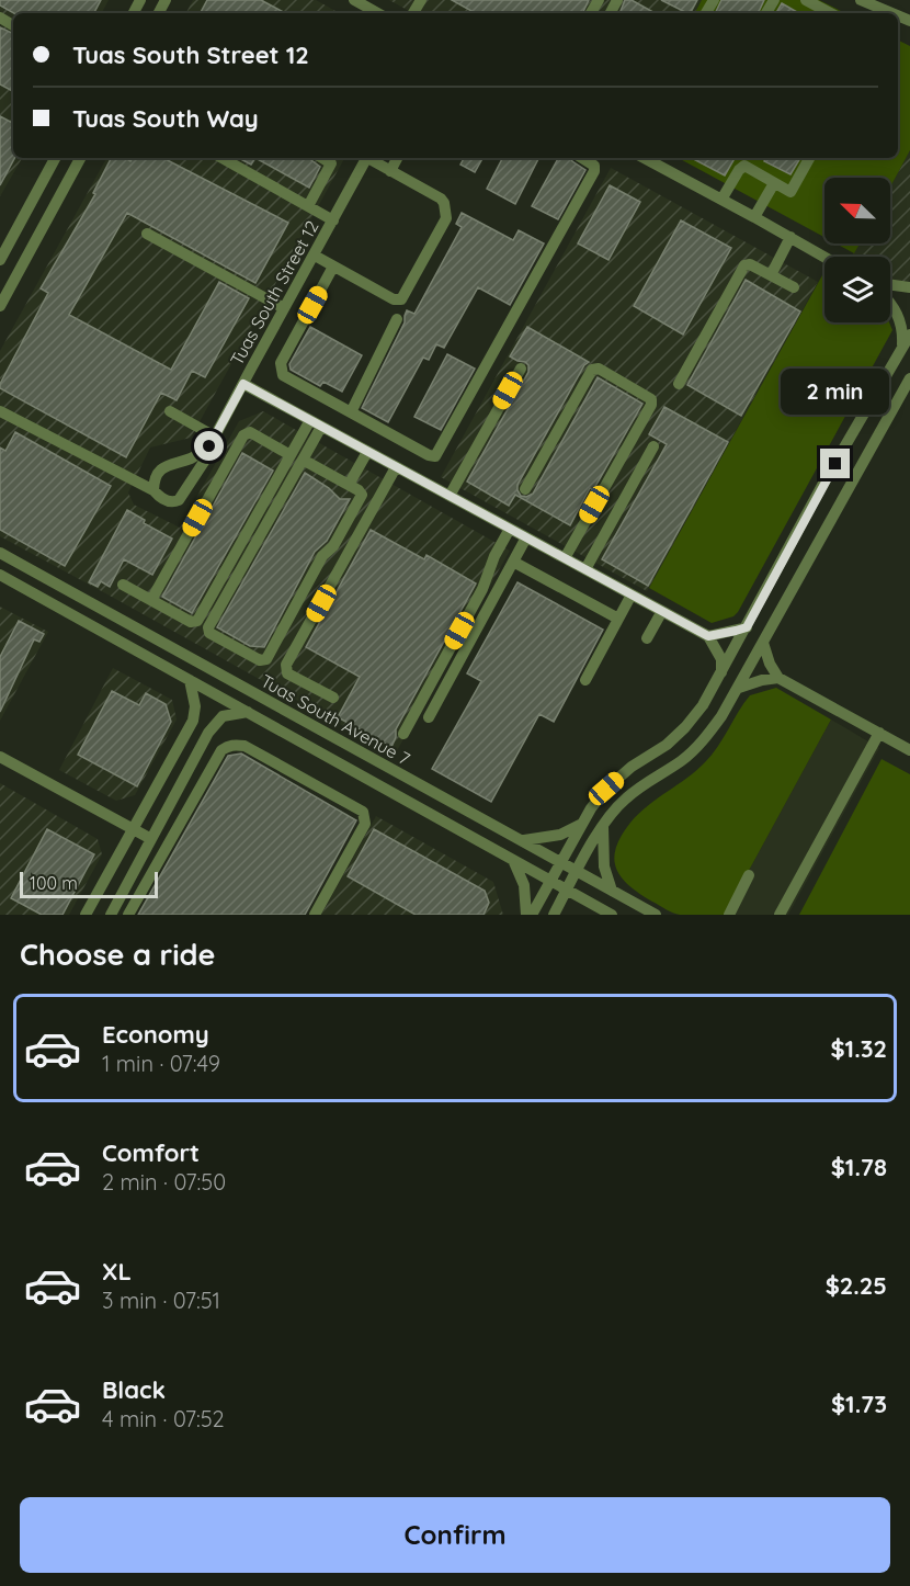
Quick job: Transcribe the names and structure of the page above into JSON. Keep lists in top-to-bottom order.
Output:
{
  "streets": {
    "street": ["Tuas South Street 12", "Tuas South Avenue 7"]
  },
  "scale_bar": "100 m",
  "north": "top left",
  "page": {
    "banner": ["Tuas South Street 12", "Tuas South Way"],
    "bubble": "2 min",
    "scale": "100 m",
    "heading": "Choose a ride",
    "list": [
      {
        "name": "Economy",
        "note": "1 min · 07:49",
        "value": "$1.32"
      },
      {
        "name": "Comfort",
        "note": "2 min · 07:50",
        "value": "$1.78"
      },
      {
        "name": "XL",
        "note": "3 min · 07:51",
        "value": "$2.25"
      },
      {
        "name": "Black",
        "note": "4 min · 07:52",
        "value": "$1.73"
      }
    ],
    "buttons": "Confirm"
  }
}
